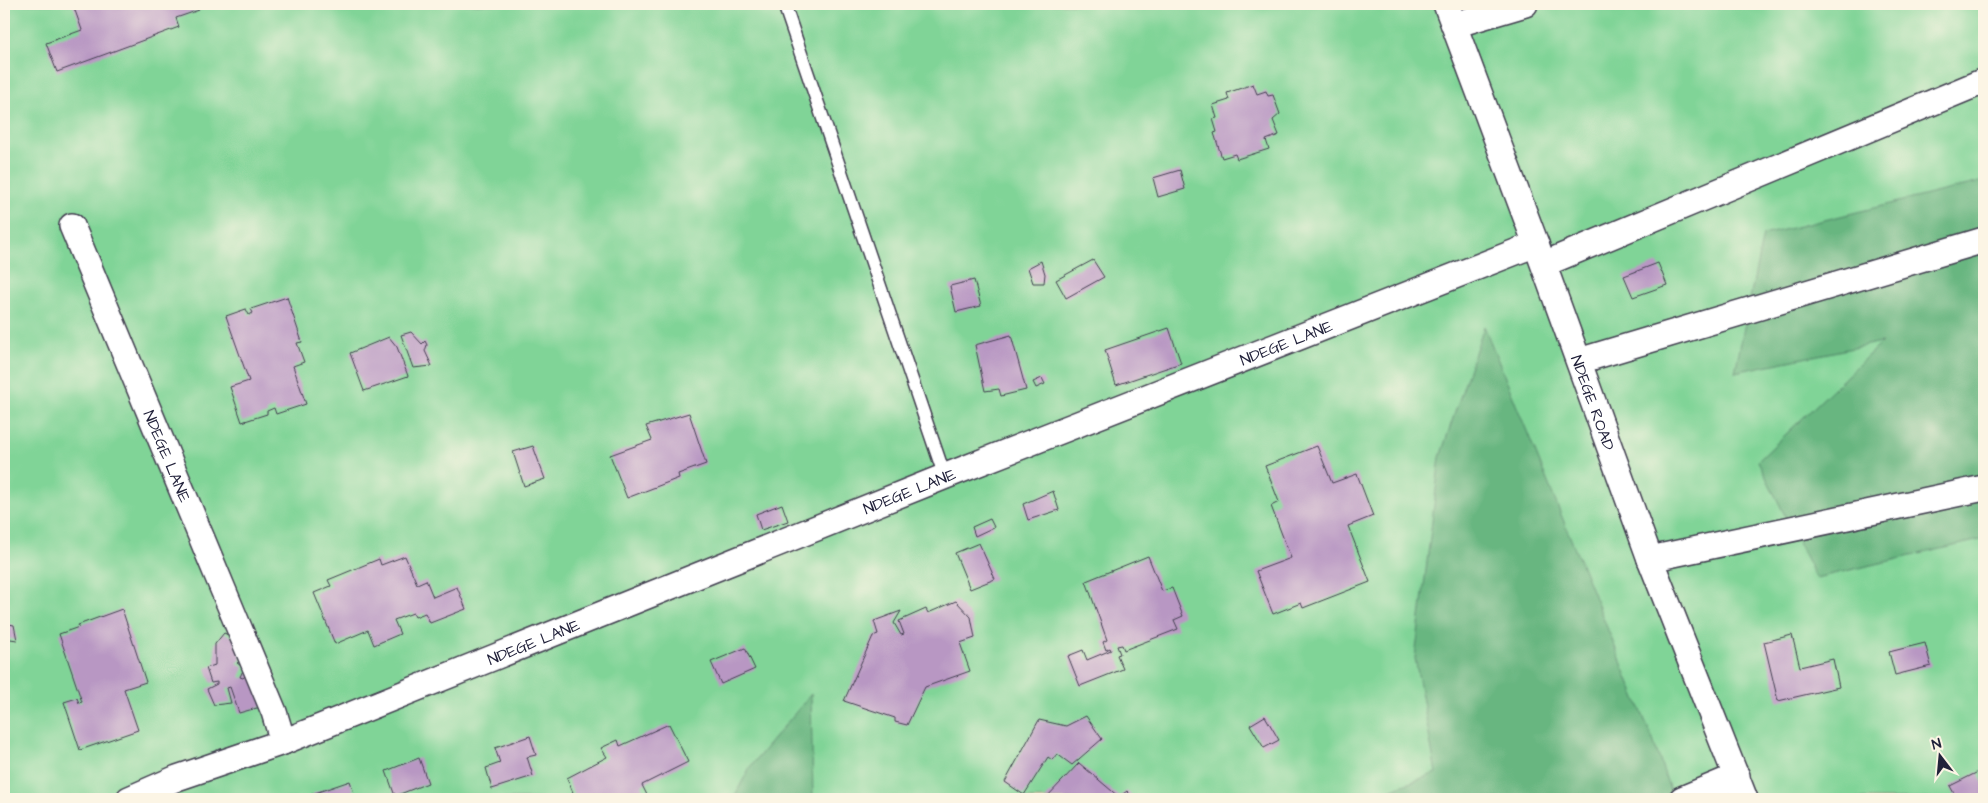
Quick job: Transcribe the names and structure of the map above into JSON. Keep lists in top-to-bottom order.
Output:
{
  "streets": {
    "street": ["NDEGE LANE", "NDEGE ROAD"]
  },
  "crossings": [
    ["NDEGE LANE", "NDEGE ROAD"]
  ],
  "north": "top"
}
